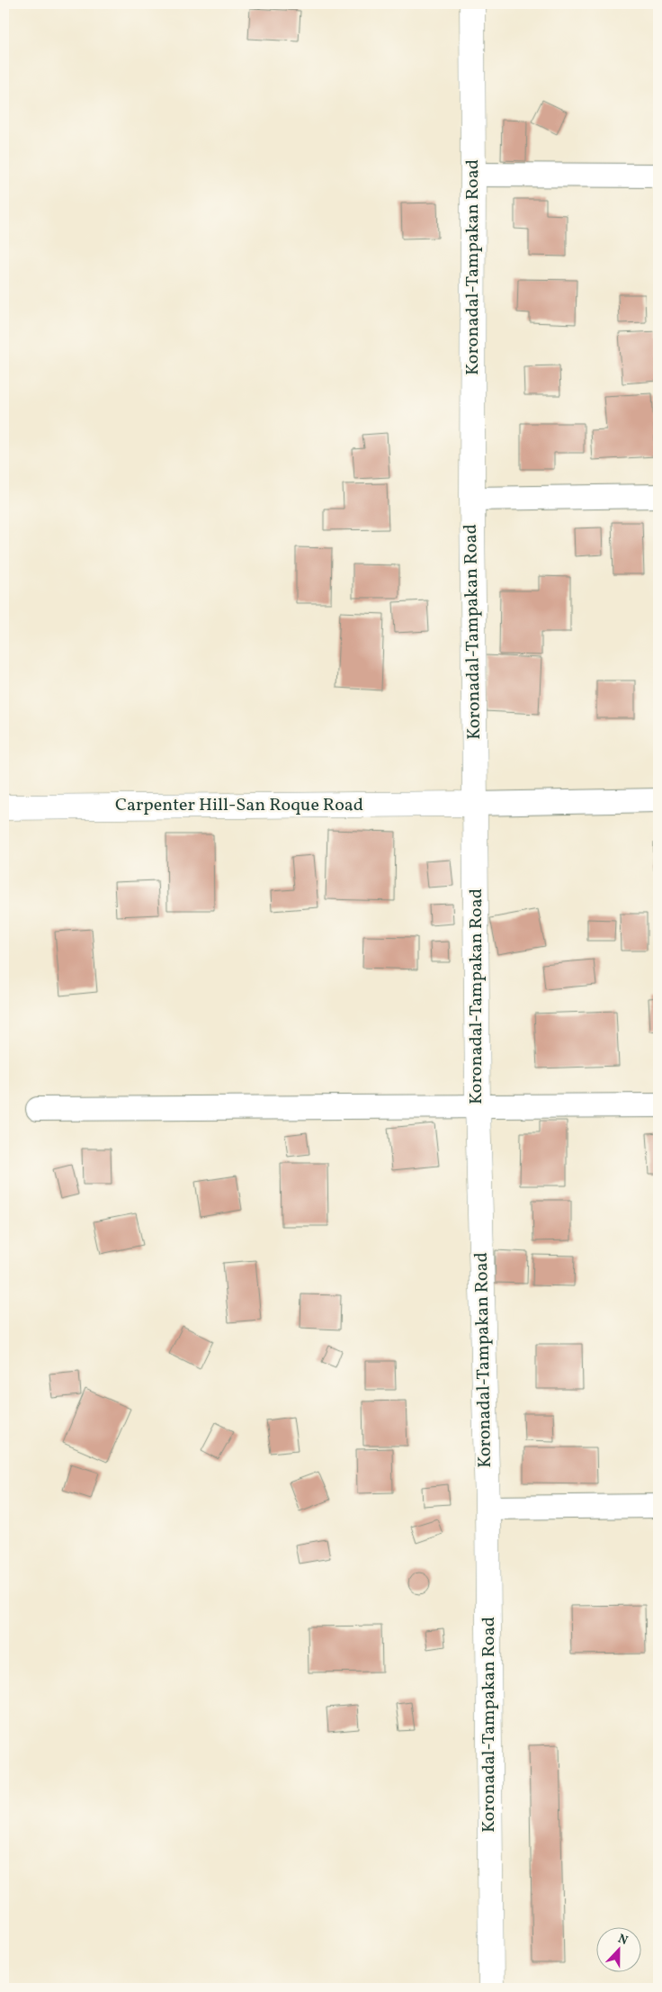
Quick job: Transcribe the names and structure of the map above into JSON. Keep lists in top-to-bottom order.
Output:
{
  "streets": {
    "main road": ["Koronadal-Tampakan Road", "Carpenter Hill-San Roque Road"]
  },
  "crossings": [
    ["Koronadal-Tampakan Road", "Carpenter Hill-San Roque Road"]
  ],
  "north": "top"
}
